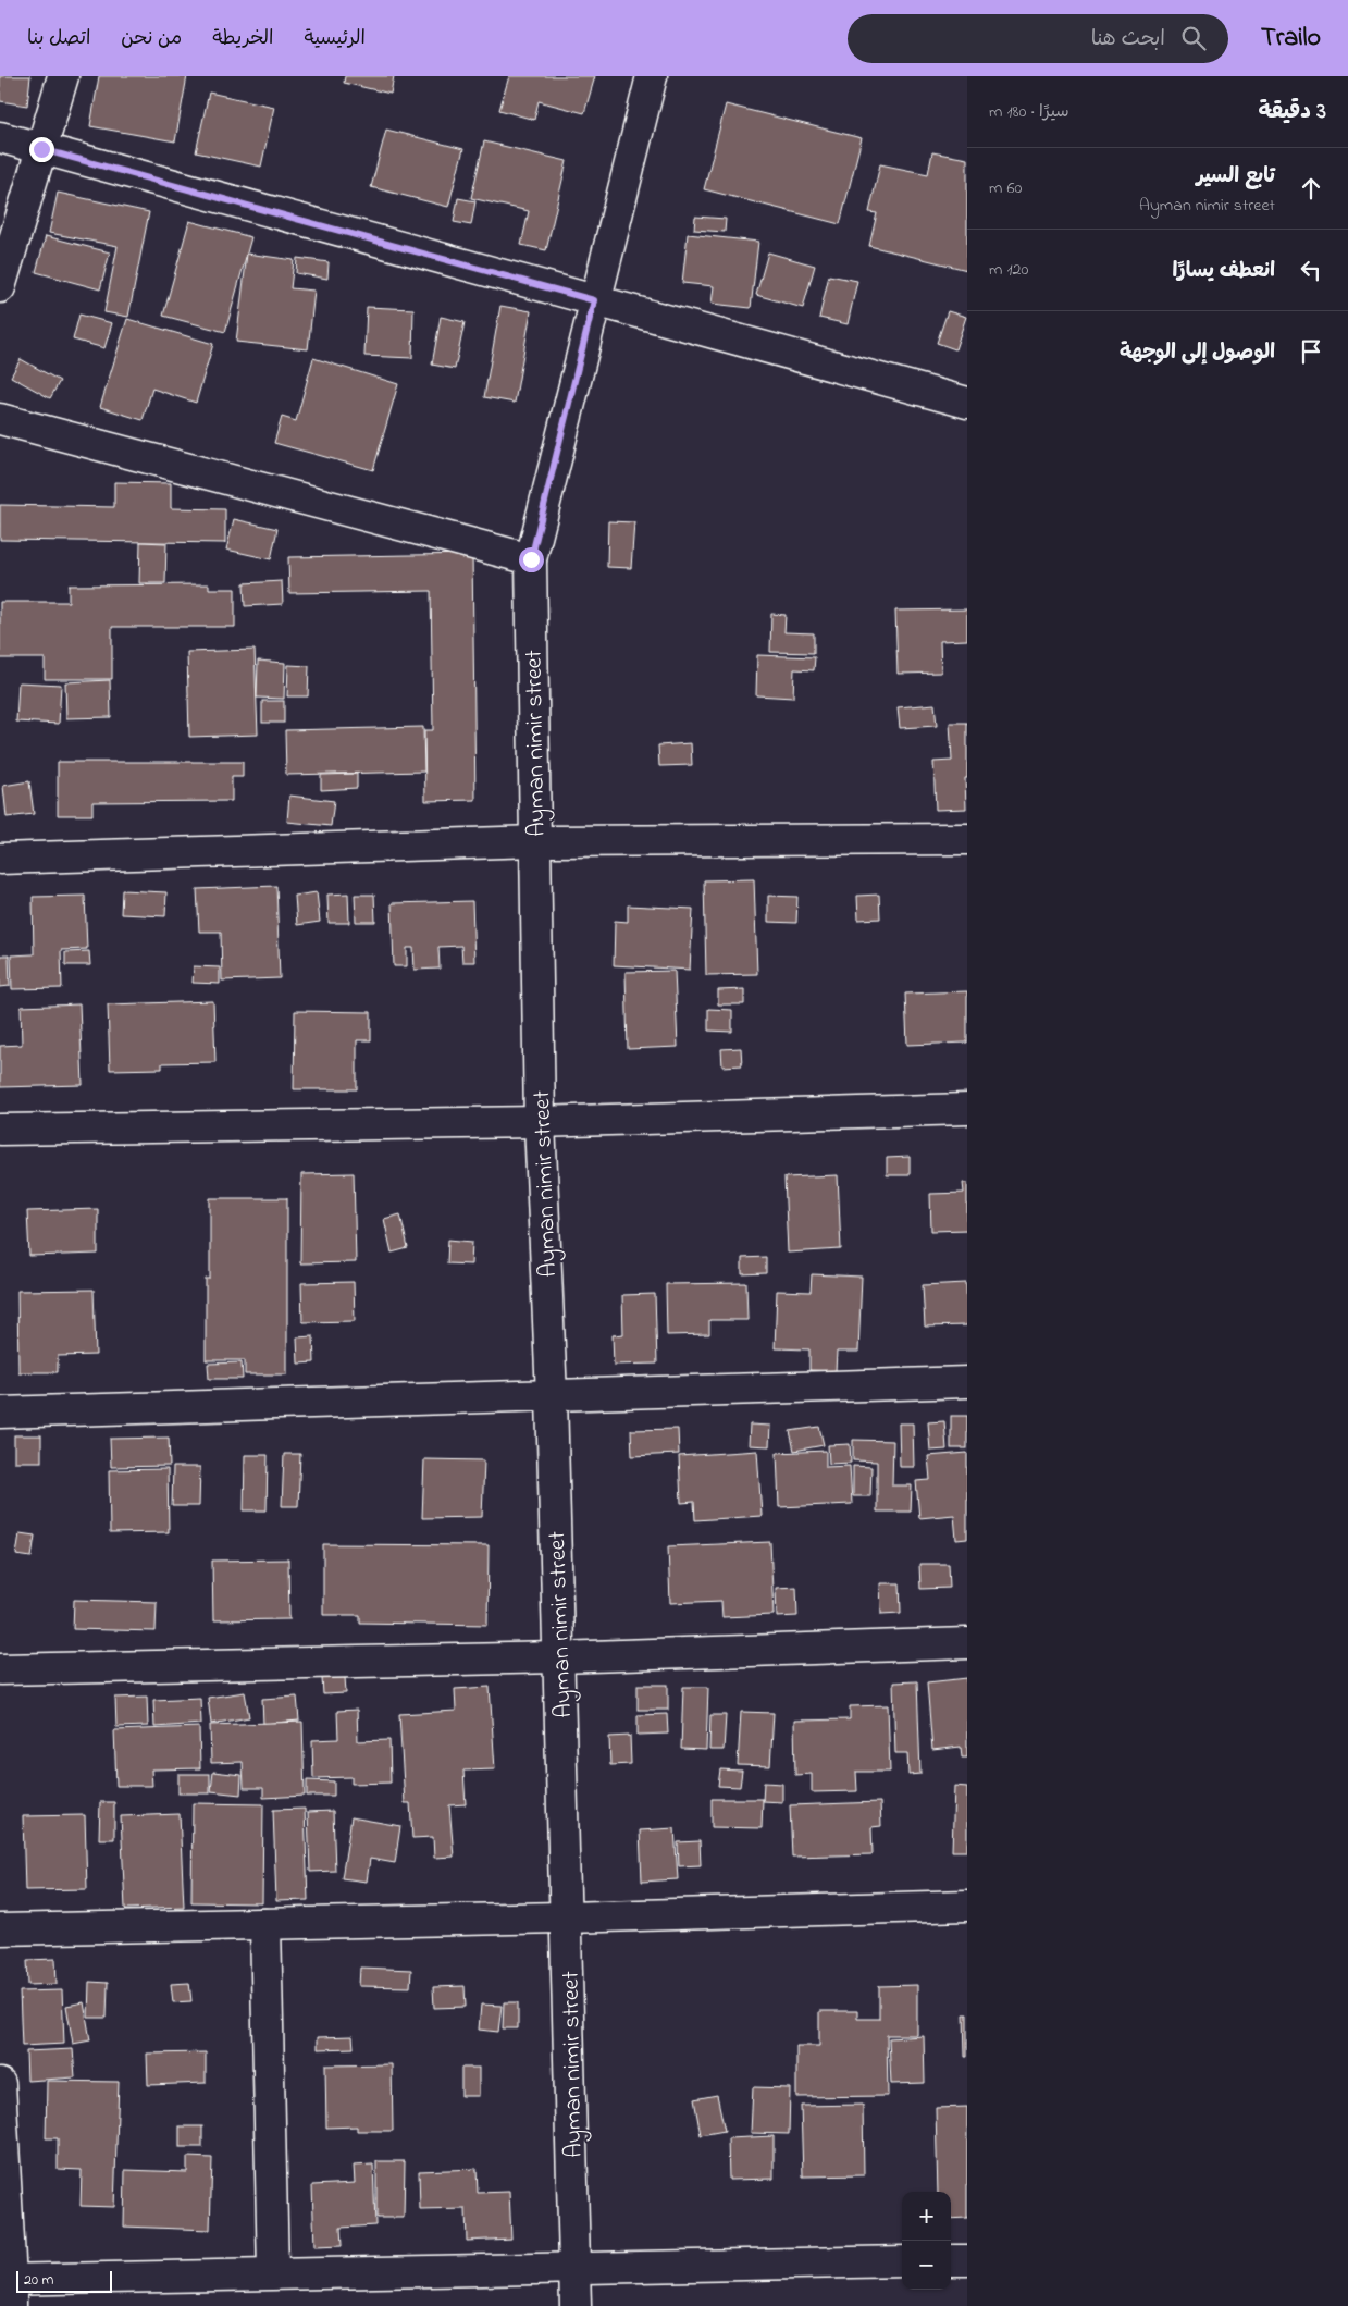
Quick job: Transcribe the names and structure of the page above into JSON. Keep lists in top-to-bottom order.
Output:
{
  "streets": {
    "street": ["Ayman nimir street"]
  },
  "scale_bar": "20 m",
  "page": {
    "header": "Trailo",
    "search": "ابحث هنا",
    "nav": [
      "الرئيسية",
      "الخريطة",
      "من نحن",
      "اتصل بنا"
    ],
    "heading": ["3 دقيقة", "سيرًا · 180 m"],
    "list": [
      ["تابع السير", "Ayman nimir street", "60 m"],
      ["انعطف يسارًا", "120 m"],
      "الوصول إلى الوجهة"
    ],
    "map_buttons": ["+", "−"],
    "scale": "20 m"
  }
}
